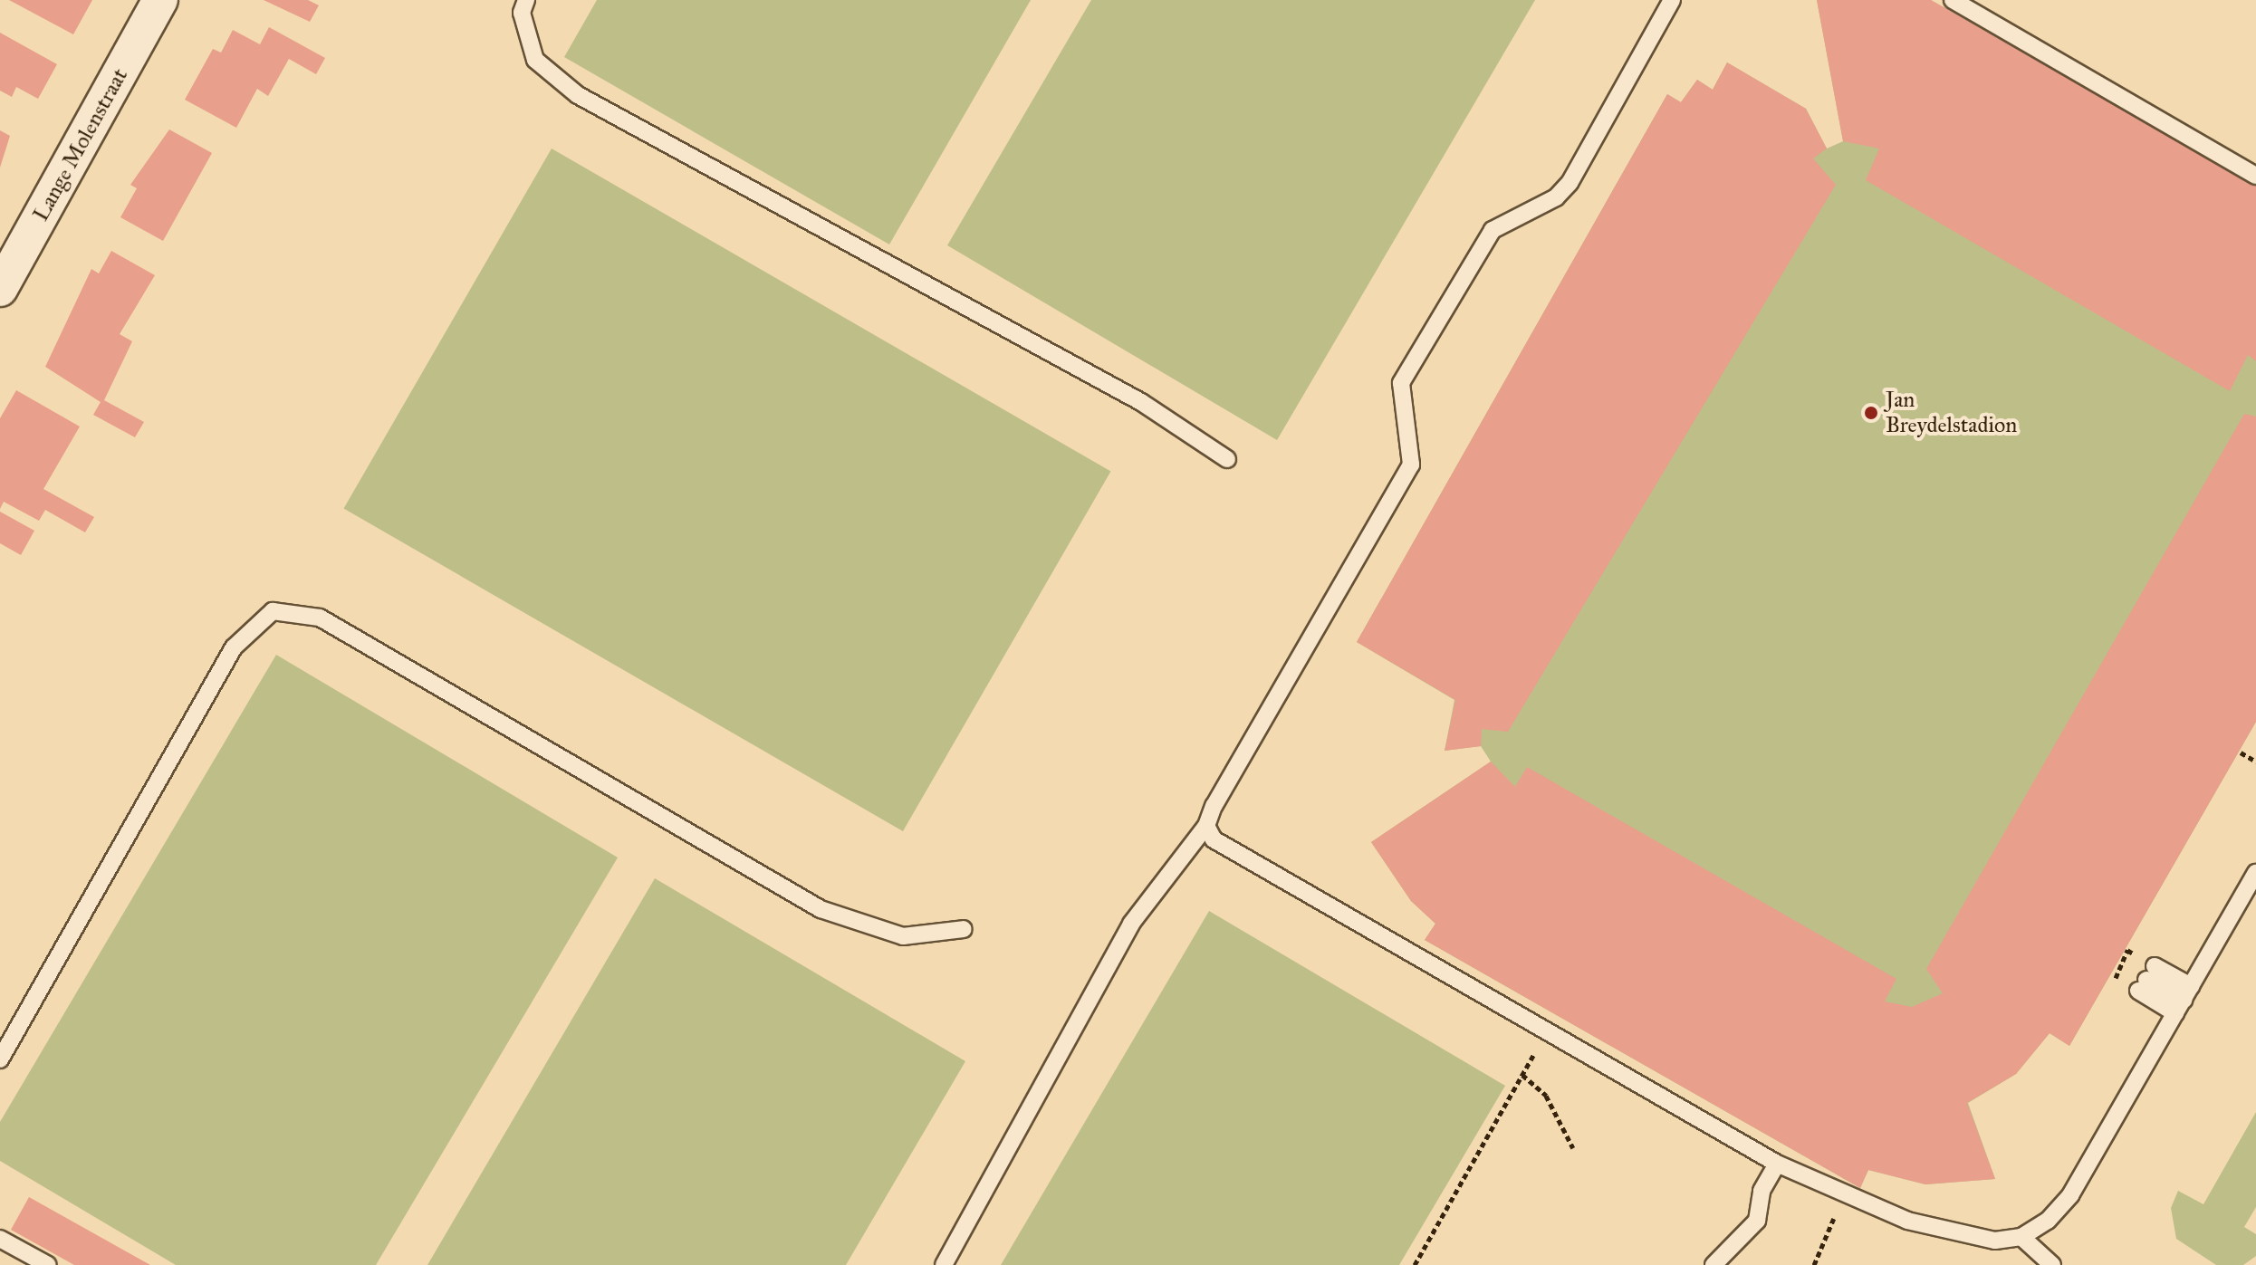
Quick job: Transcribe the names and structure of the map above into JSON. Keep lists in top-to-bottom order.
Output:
{
  "streets": {
    "street": ["Lange Molenstraat"]
  },
  "places": ["Jan Breydelstadion"]
}
